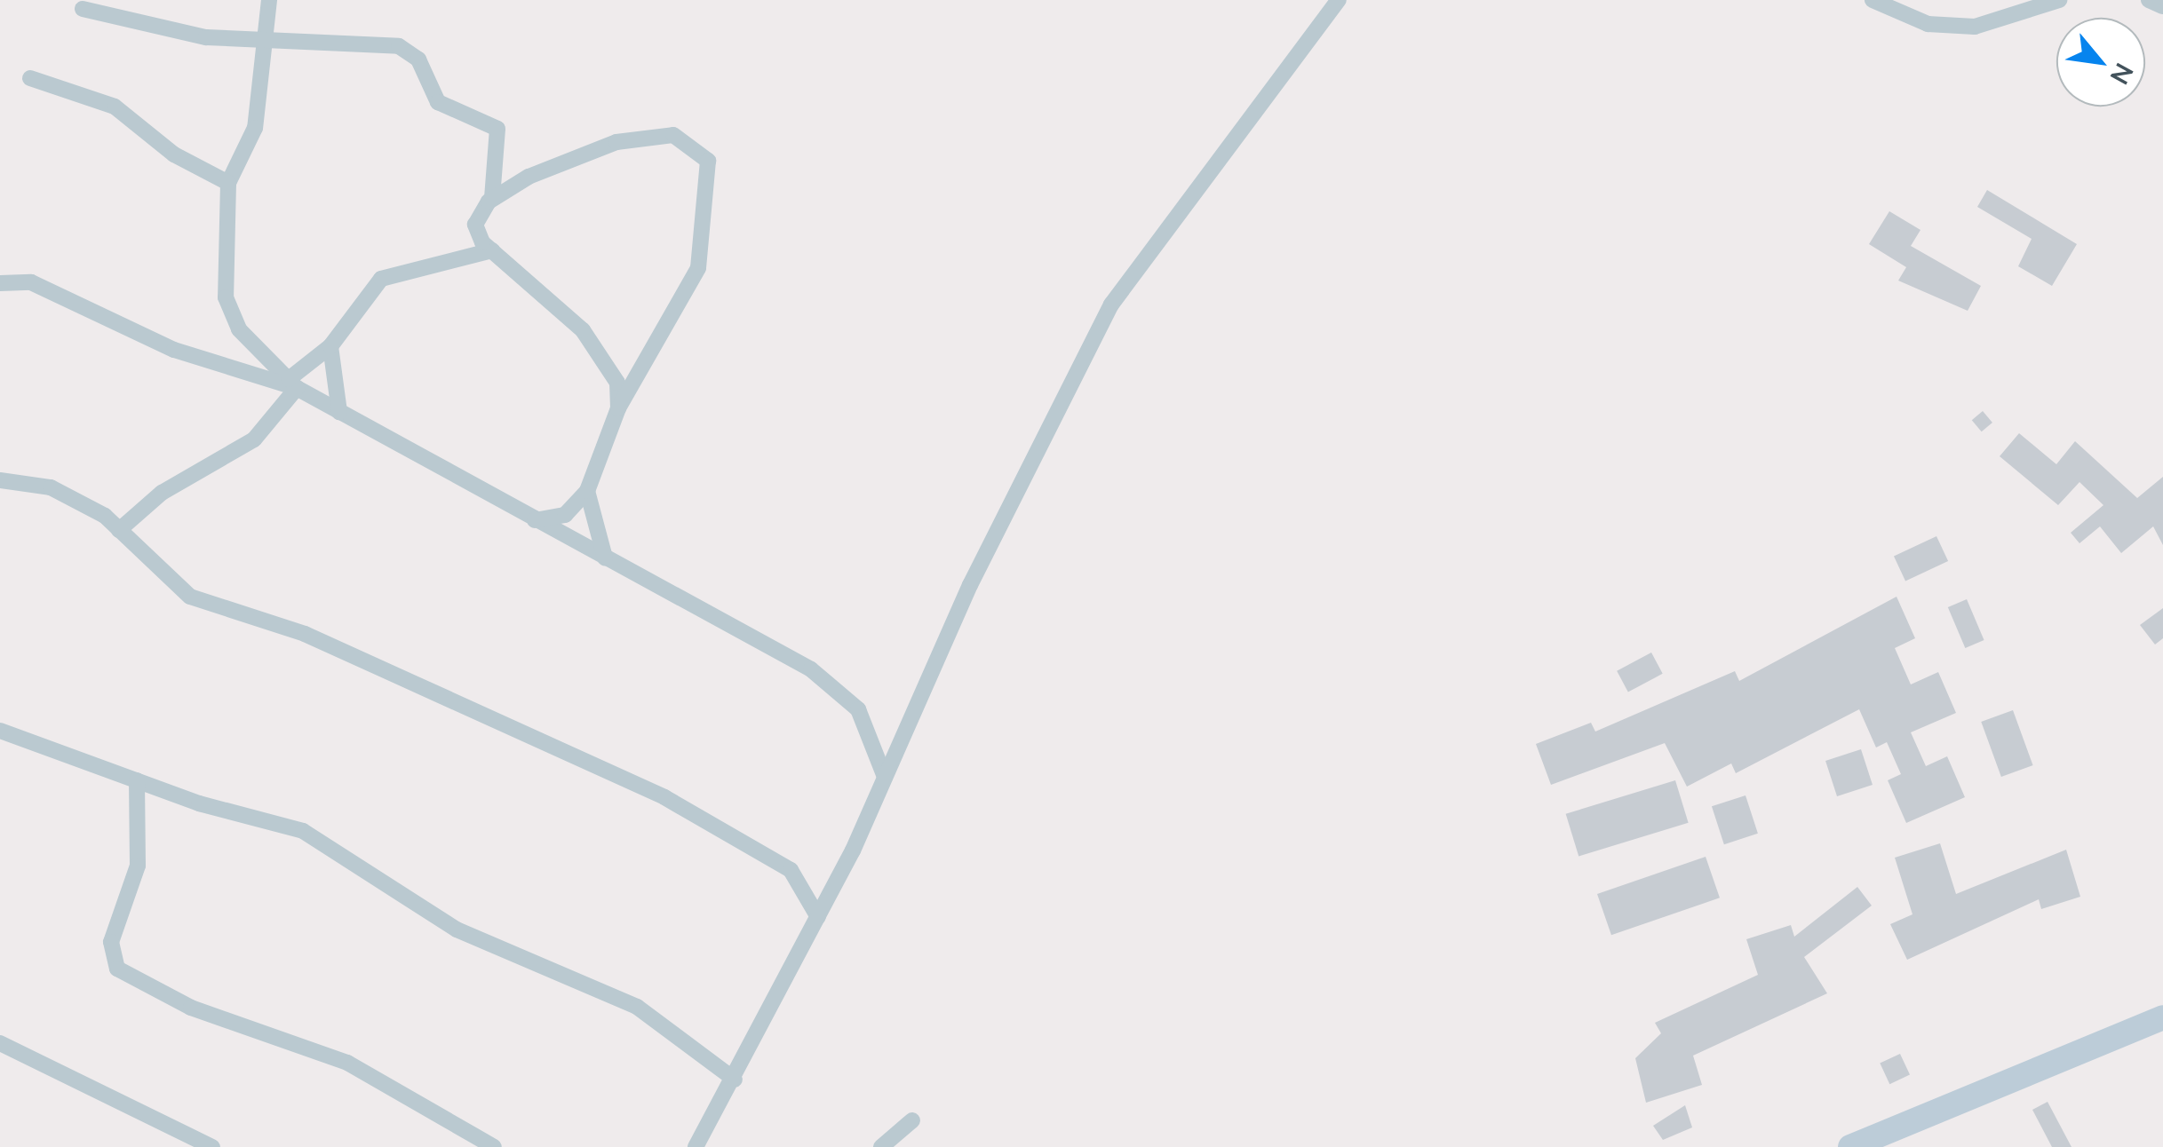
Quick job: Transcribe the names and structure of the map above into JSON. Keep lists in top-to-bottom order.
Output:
{
  "north": "bottom right"
}
